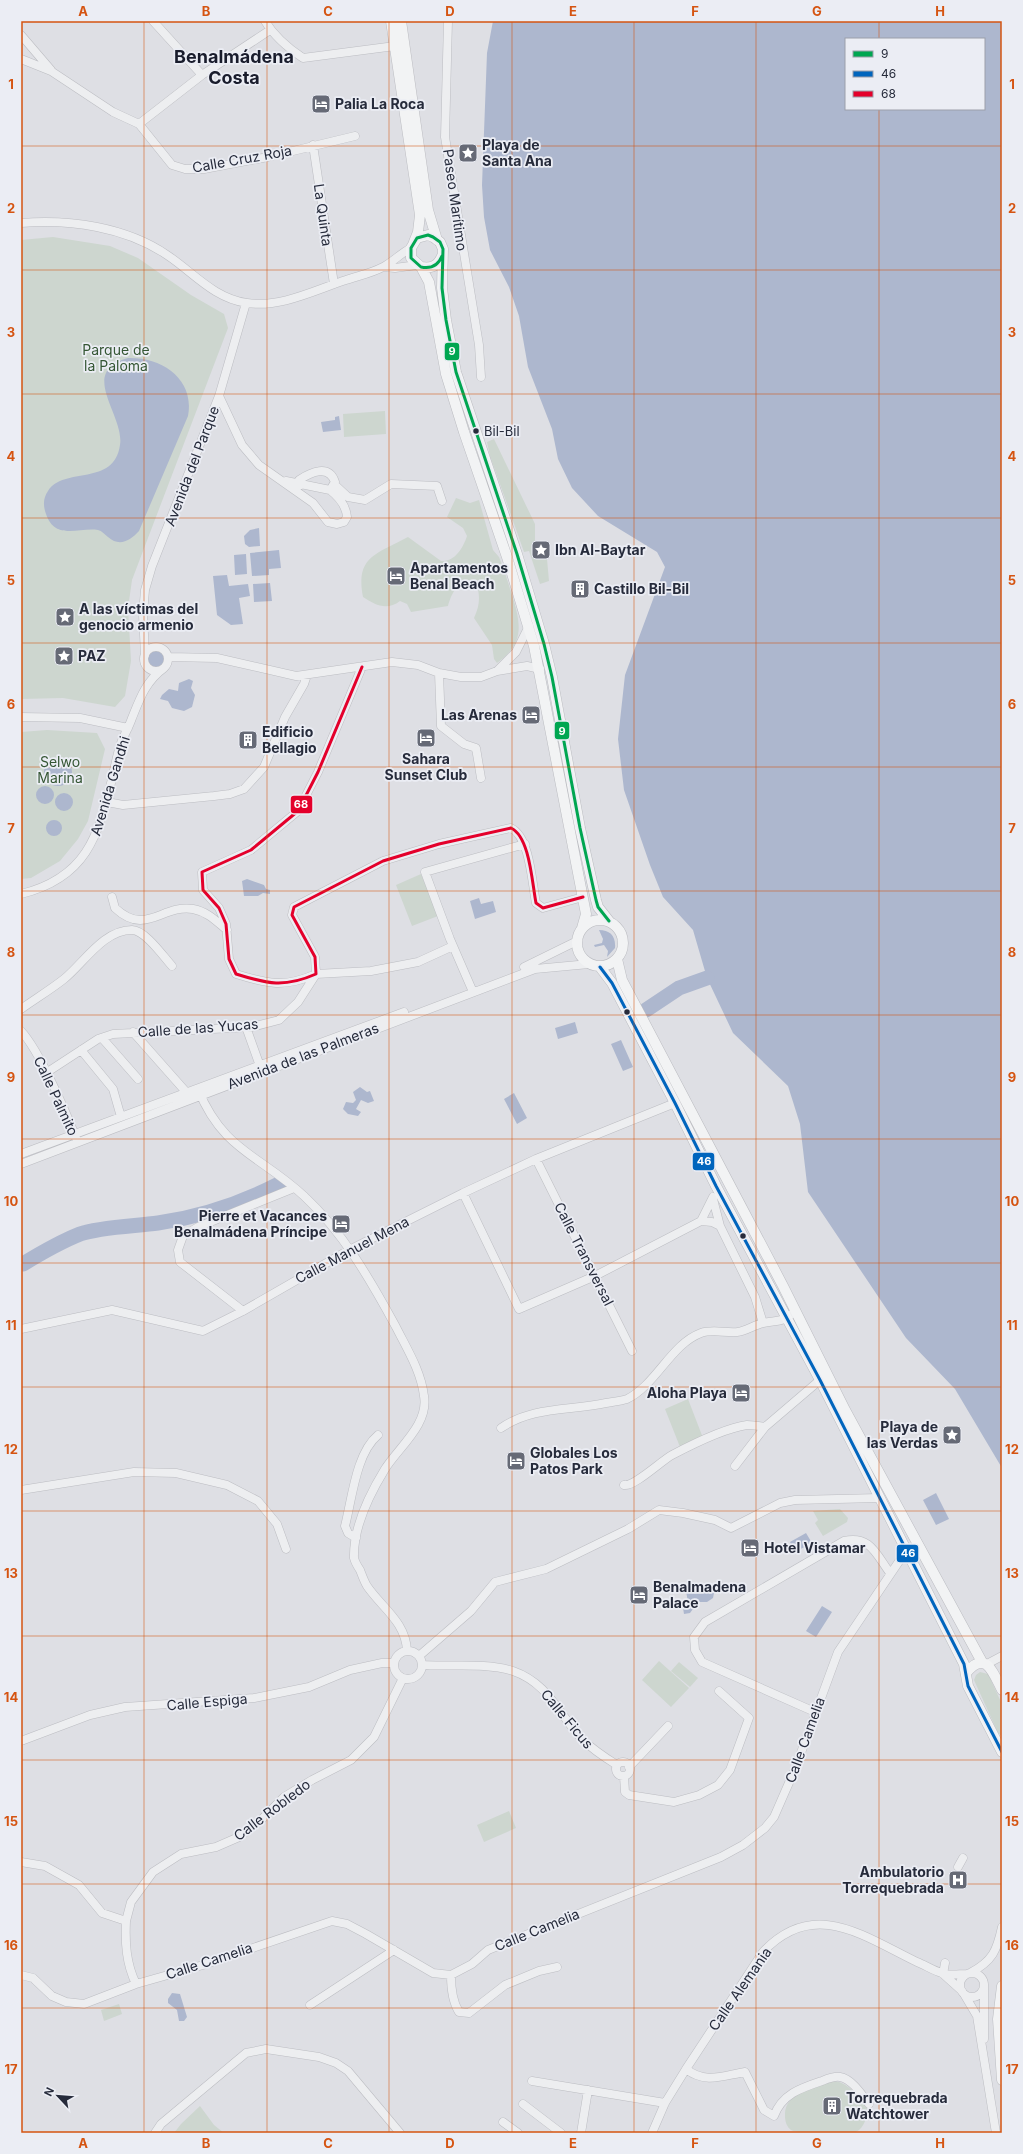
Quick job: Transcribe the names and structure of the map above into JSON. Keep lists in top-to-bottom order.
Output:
{
  "streets": {
    "street": [
      "Calle Cruz Roja",
      "Paseo Marítimo",
      "La Quinta",
      "Avenida del Parque",
      "Avenida Gandhi",
      "Calle de las Yucas",
      "Avenida de las Palmeras",
      "Calle Palmito",
      "Calle Manuel Mena",
      "Calle Transversal",
      "Calle Espiga",
      "Calle Ficus",
      "Calle Camelia",
      "Calle Robledo",
      "Calle Alemania"
    ]
  },
  "crossings": [
    ["Calle Cruz Roja", "La Quinta"],
    ["Avenida del Parque", "Avenida Gandhi"],
    ["Calle de las Yucas", "Calle Palmito"],
    ["Avenida de las Palmeras", "Calle Palmito"],
    ["Calle Manuel Mena", "Calle Transversal"],
    ["Calle Espiga", "Calle Ficus"],
    ["Calle Espiga", "Calle Robledo"],
    ["Calle Ficus", "Calle Robledo"],
    ["Calle Camelia", "Calle Robledo"]
  ],
  "districts": ["Benalmádena Costa"],
  "parks": ["Parque de la Paloma", "Selwo Marina"],
  "places": {
    "hotel": [
      "Palia La Roca",
      "Apartamentos Benal Beach",
      "Las Arenas",
      "Sahara Sunset Club",
      "Pierre et Vacances Benalmádena Príncipe",
      "Aloha Playa",
      "Globales Los Patos Park",
      "Hotel Vistamar",
      "Benalmadena Palace"
    ],
    "place": [
      "Playa de Santa Ana",
      "Ibn Al-Baytar",
      "A las víctimas del genocio armenio",
      "PAZ",
      "Playa de las Verdas"
    ],
    "other": ["Bil-Bil"],
    "building": ["Castillo Bil-Bil", "Edificio Bellagio", "Torrequebrada Watchtower"],
    "hospital": ["Ambulatorio Torrequebrada"]
  },
  "lines": ["transit line 9", "transit line 68", "transit line 46"],
  "legend": ["9", "46", "68"],
  "north": "top left",
  "grid": {
    "columns": [
      "A",
      "B",
      "C",
      "D",
      "E",
      "F",
      "G",
      "H"
    ],
    "rows": [
      "1",
      "2",
      "3",
      "4",
      "5",
      "6",
      "7",
      "8",
      "9",
      "10",
      "11",
      "12",
      "13",
      "14",
      "15",
      "16",
      "17"
    ]
  }
}
